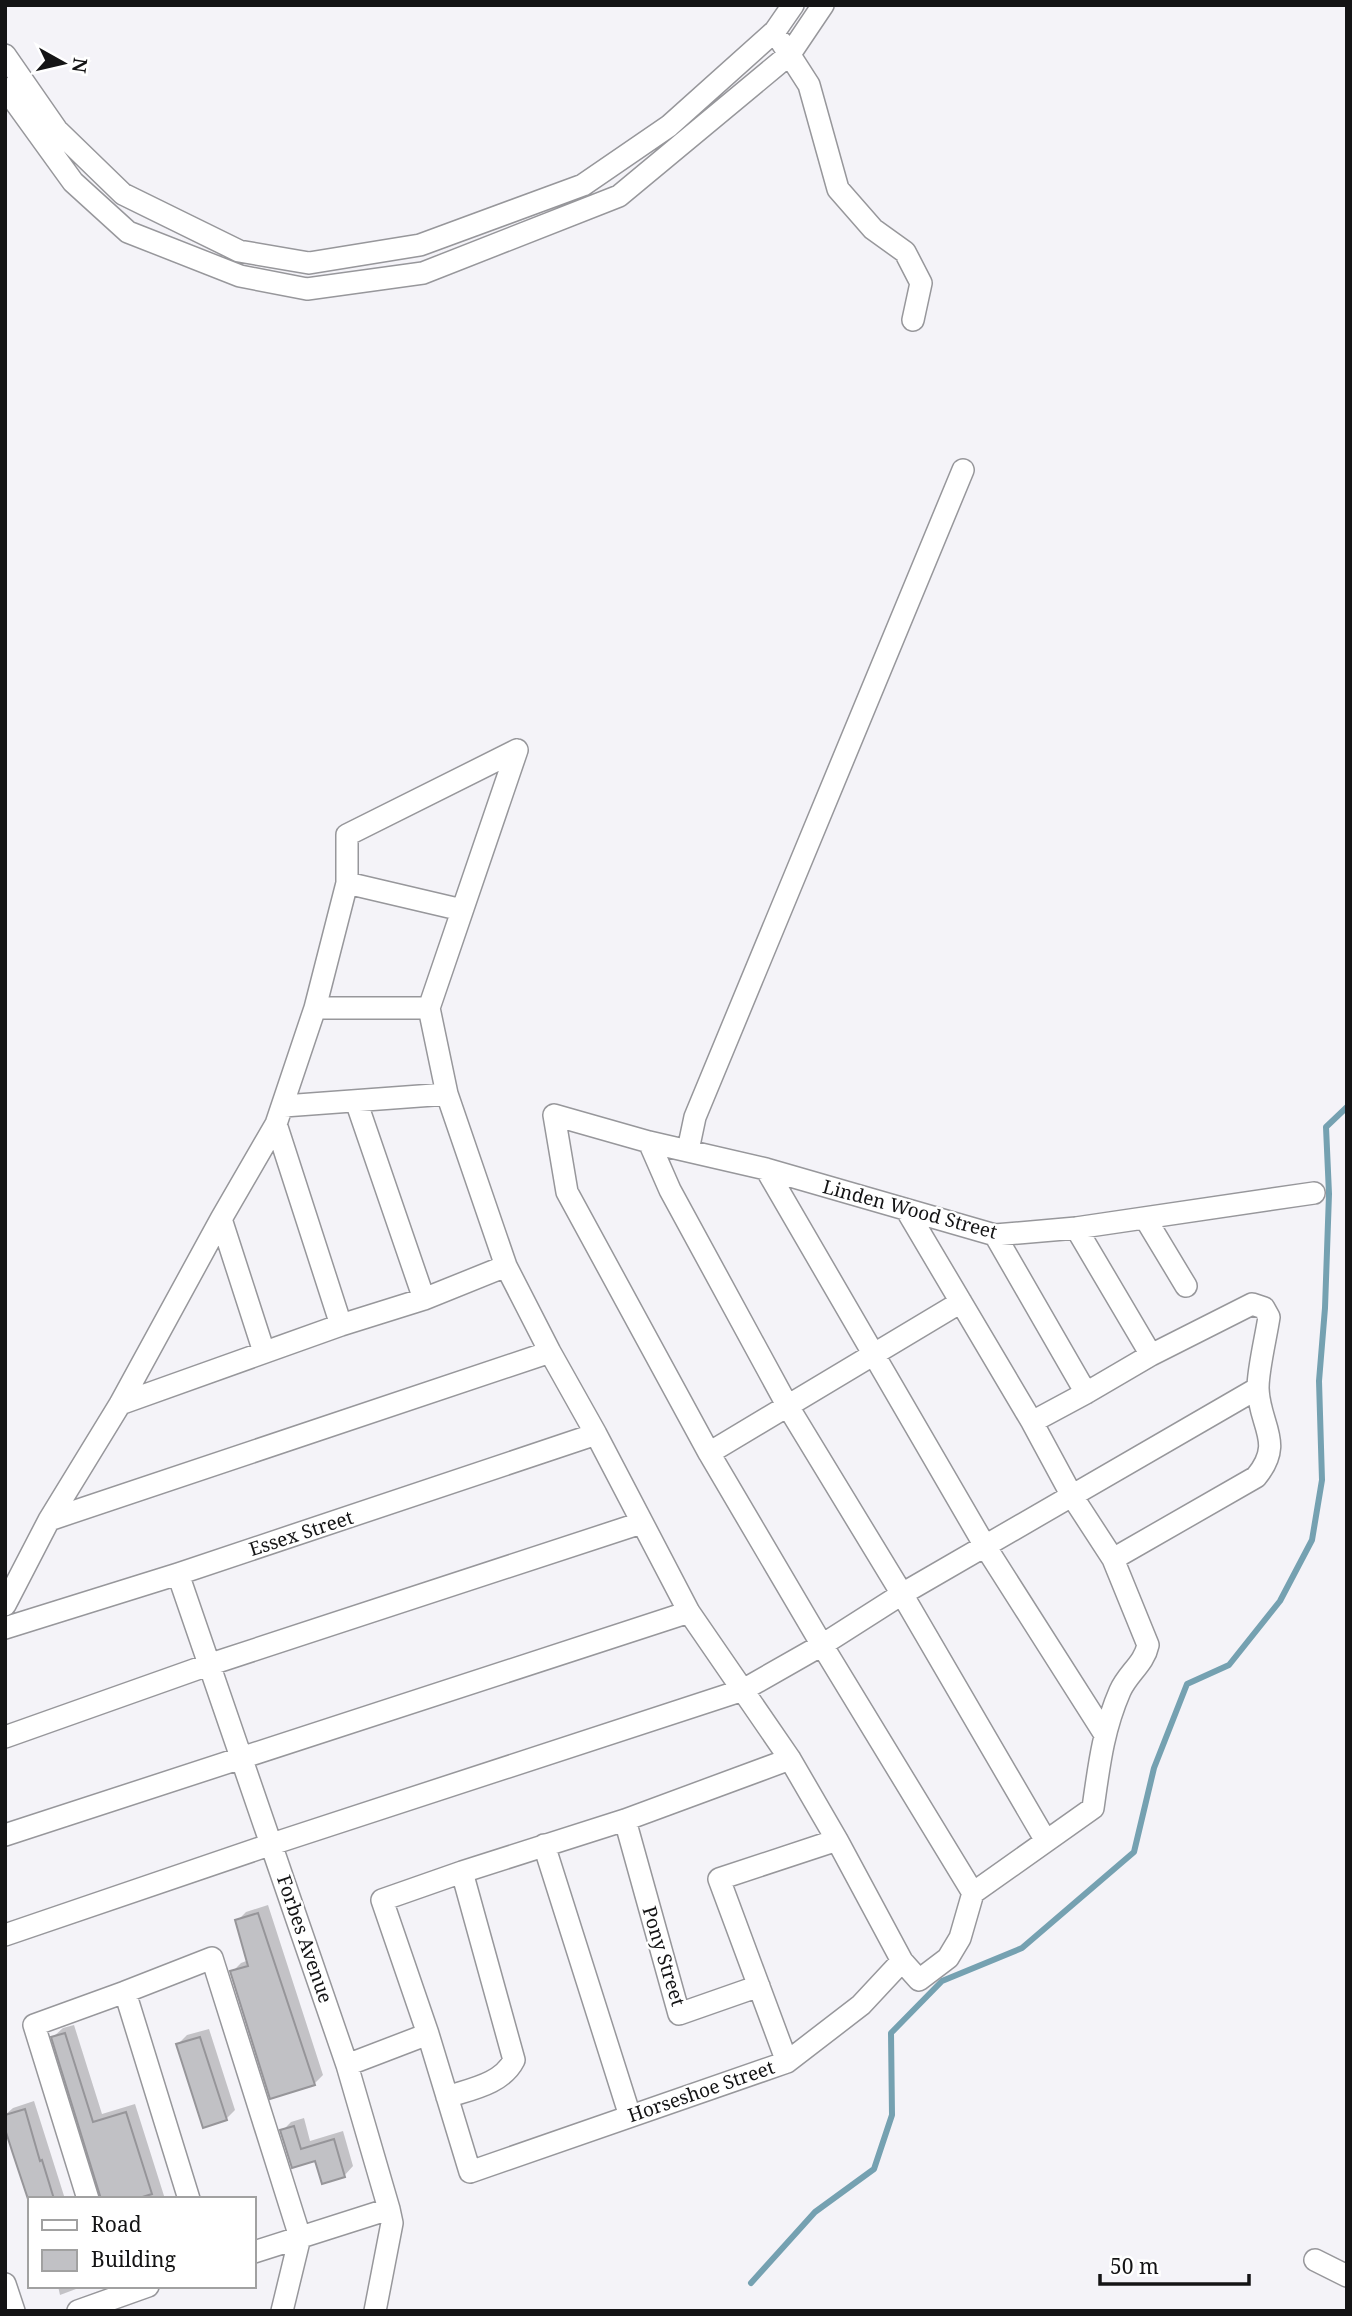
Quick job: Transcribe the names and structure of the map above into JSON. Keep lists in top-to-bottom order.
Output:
{
  "streets": {
    "street": [
      "Linden Wood Street",
      "Essex Street",
      "Forbes Avenue",
      "Pony Street",
      "Horseshoe Street"
    ]
  },
  "crossings": [
    ["Essex Street", "Forbes Avenue"]
  ],
  "legend": ["Road", "Building"],
  "scale_bar": "50 m",
  "north": "right"
}
